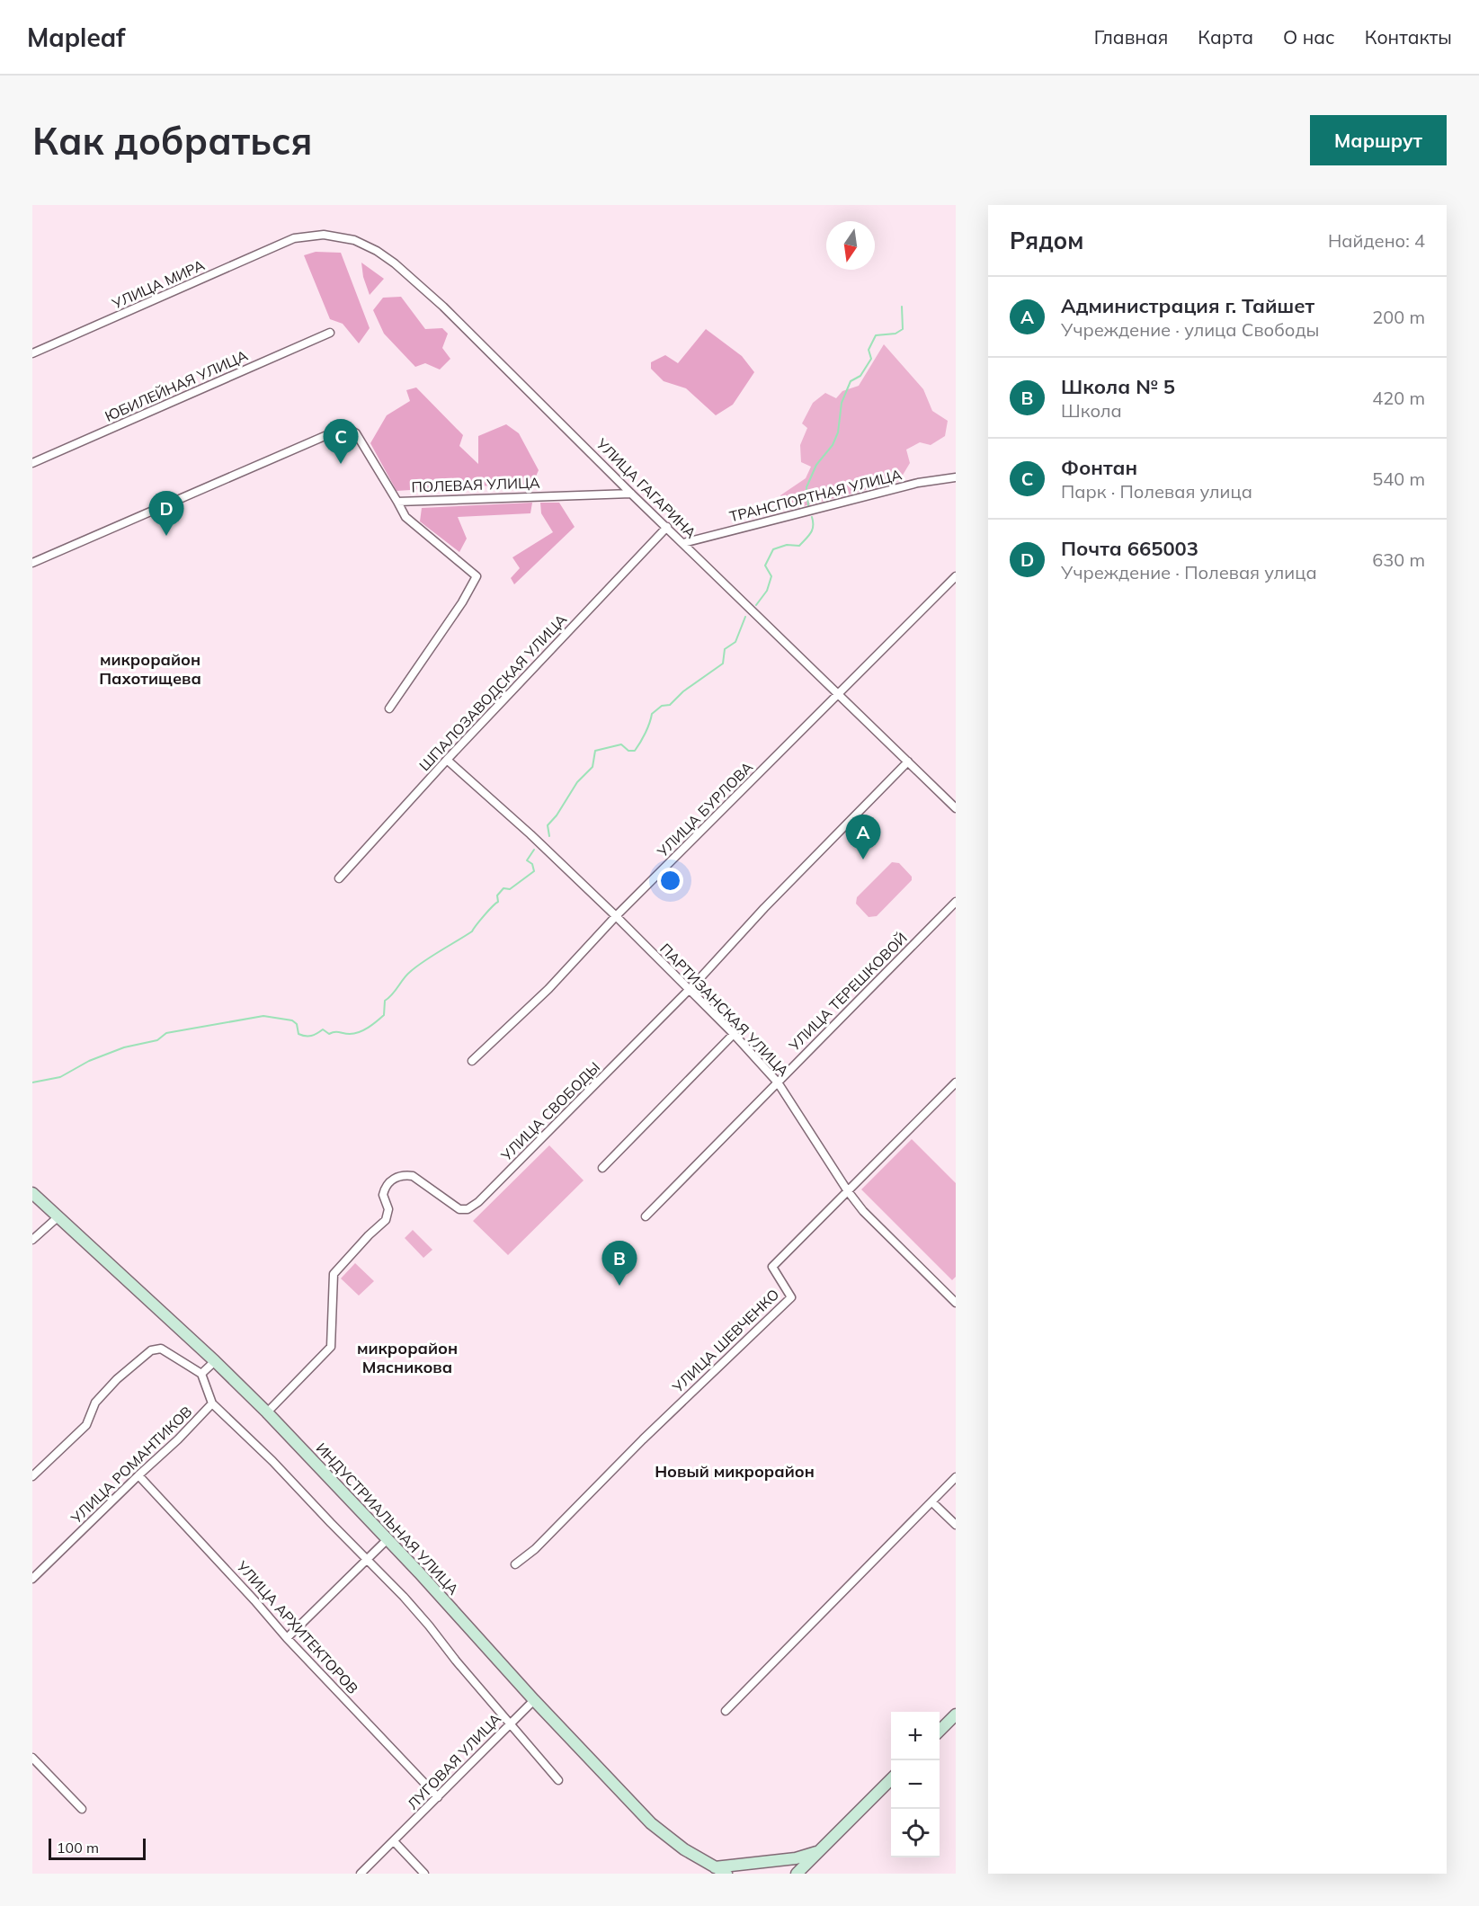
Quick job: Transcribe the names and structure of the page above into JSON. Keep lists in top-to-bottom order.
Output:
{
  "streets": {
    "street": [
      "УЛИЦА МИРА",
      "ЮБИЛЕЙНАЯ УЛИЦА",
      "ПОЛЕВАЯ УЛИЦА",
      "УЛИЦА ГАГАРИНА",
      "ТРАНСПОРТНАЯ УЛИЦА",
      "ШПАЛОЗАВОДСКАЯ УЛИЦА",
      "УЛИЦА БУРЛОВА",
      "УЛИЦА ТЕРЕШКОВОЙ",
      "ПАРТИЗАНСКАЯ УЛИЦА",
      "УЛИЦА СВОБОДЫ",
      "УЛИЦА ШЕВЧЕНКО",
      "УЛИЦА РОМАНТИКОВ",
      "ИНДУСТРИАЛЬНАЯ УЛИЦА",
      "УЛИЦА АРХИТЕКТОРОВ",
      "ЛУГОВАЯ УЛИЦА"
    ]
  },
  "crossings": [
    ["УЛИЦА МИРА", "УЛИЦА ГАГАРИНА"],
    ["ПОЛЕВАЯ УЛИЦА", "УЛИЦА ГАГАРИНА"],
    ["УЛИЦА ГАГАРИНА", "ТРАНСПОРТНАЯ УЛИЦА"],
    ["УЛИЦА ГАГАРИНА", "ШПАЛОЗАВОДСКАЯ УЛИЦА"],
    ["УЛИЦА ГАГАРИНА", "УЛИЦА БУРЛОВА"],
    ["УЛИЦА ГАГАРИНА", "УЛИЦА СВОБОДЫ"],
    ["ШПАЛОЗАВОДСКАЯ УЛИЦА", "ПАРТИЗАНСКАЯ УЛИЦА"],
    ["УЛИЦА БУРЛОВА", "ПАРТИЗАНСКАЯ УЛИЦА"],
    ["УЛИЦА ТЕРЕШКОВОЙ", "ПАРТИЗАНСКАЯ УЛИЦА"],
    ["ПАРТИЗАНСКАЯ УЛИЦА", "УЛИЦА СВОБОДЫ"],
    ["ПАРТИЗАНСКАЯ УЛИЦА", "УЛИЦА ШЕВЧЕНКО"],
    ["УЛИЦА СВОБОДЫ", "ИНДУСТРИАЛЬНАЯ УЛИЦА"],
    ["УЛИЦА РОМАНТИКОВ", "УЛИЦА АРХИТЕКТОРОВ"],
    ["ИНДУСТРИАЛЬНАЯ УЛИЦА", "ЛУГОВАЯ УЛИЦА"],
    ["УЛИЦА АРХИТЕКТОРОВ", "ЛУГОВАЯ УЛИЦА"]
  ],
  "districts": ["микрорайон Пахотищева", "микрорайон Мясникова", "Новый микрорайон"],
  "scale_bar": "100 m",
  "north": "bottom",
  "page": {
    "header": "Mapleaf",
    "nav": [
      "Главная",
      "Карта",
      "О нас",
      "Контакты"
    ],
    "buttons": "Маршрут",
    "title": "Как добраться",
    "heading": ["Рядом", "Найдено: 4"],
    "list": [
      {
        "mark": "A",
        "name": "Администрация г. Тайшет",
        "note": "Учреждение · улица Свободы",
        "value": "200 m"
      },
      {
        "mark": "B",
        "name": "Школа № 5",
        "note": "Школа",
        "value": "420 m"
      },
      {
        "mark": "C",
        "name": "Фонтан",
        "note": "Парк · Полевая улица",
        "value": "540 m"
      },
      {
        "mark": "D",
        "name": "Почта 665003",
        "note": "Учреждение · Полевая улица",
        "value": "630 m"
      }
    ],
    "pins": [
      "C",
      "D",
      "A",
      "B"
    ],
    "map_buttons": ["+", "−"],
    "scale": "100 m"
  }
}
